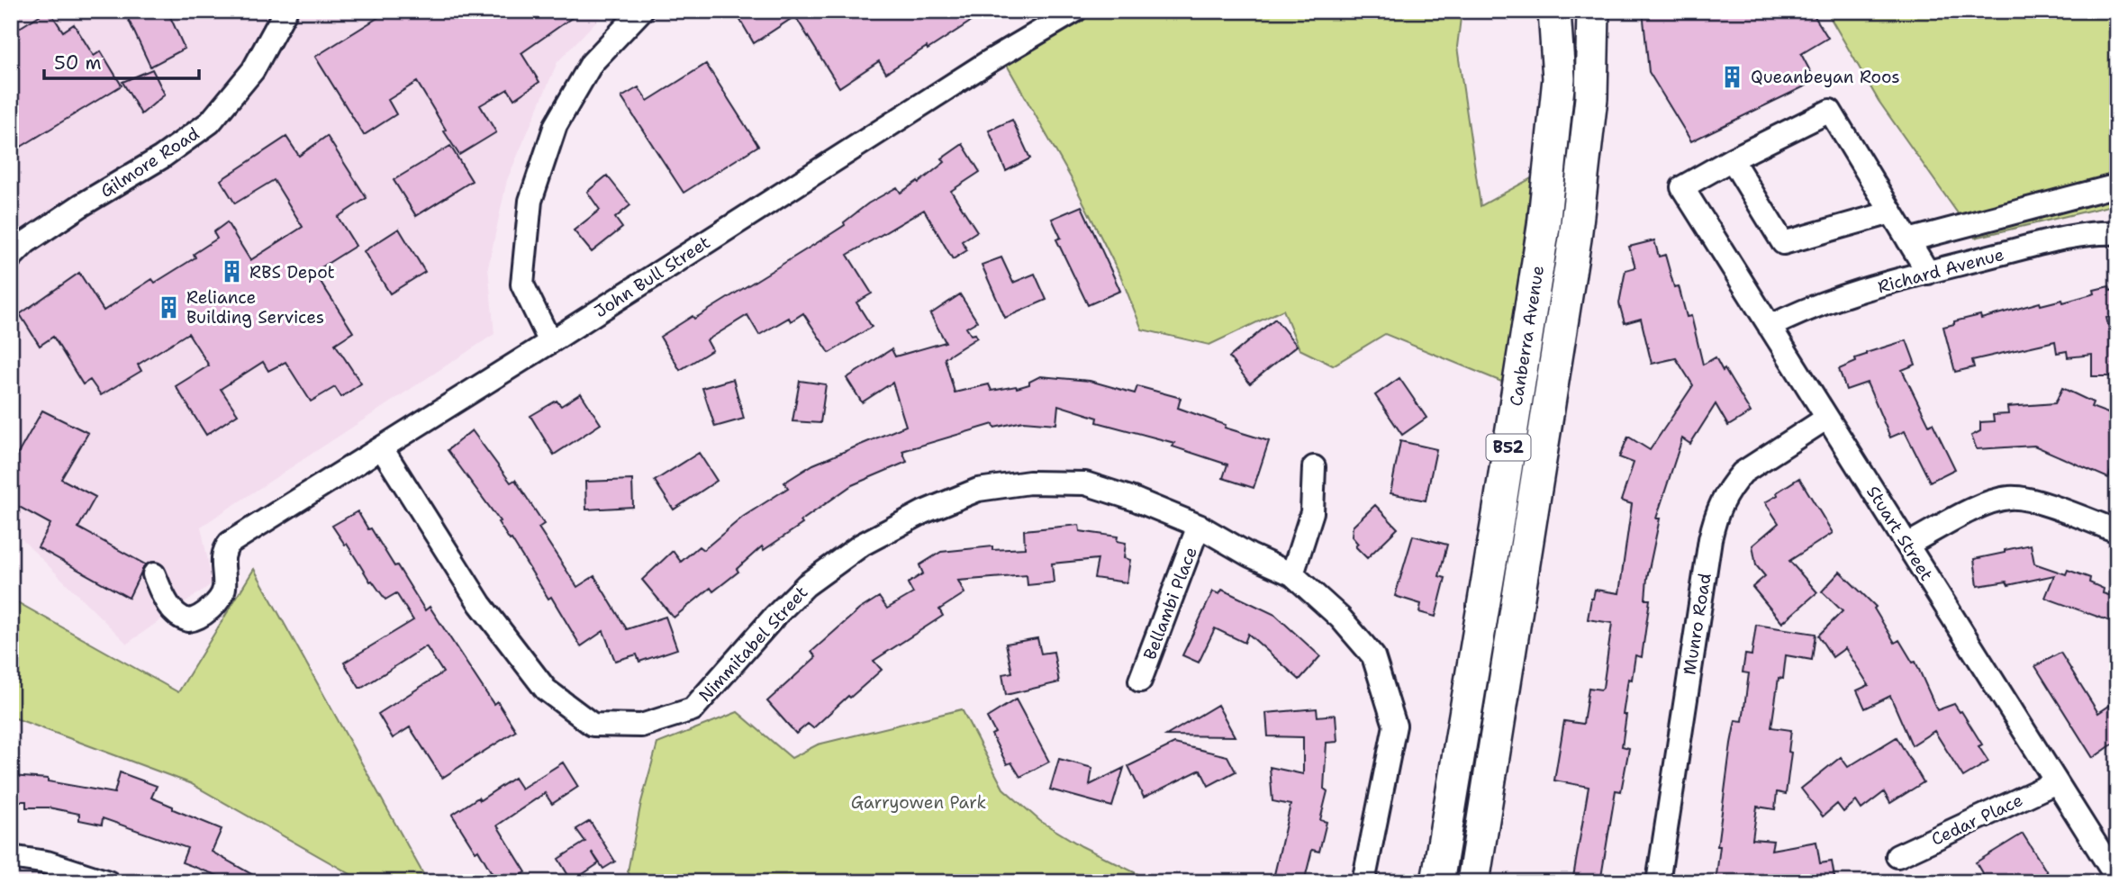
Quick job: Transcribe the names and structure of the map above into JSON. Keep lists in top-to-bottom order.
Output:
{
  "streets": {
    "highway": ["Canberra Avenue", "B52"],
    "street": [
      "Gilmore Road",
      "Richard Avenue",
      "John Bull Street",
      "Stuart Street",
      "Bellambi Place",
      "Munro Road",
      "Nimmitabel Street",
      "Cedar Place"
    ]
  },
  "crossings": [
    ["Richard Avenue", "Stuart Street"],
    ["John Bull Street", "Nimmitabel Street"],
    ["Stuart Street", "Munro Road"],
    ["Stuart Street", "Cedar Place"],
    ["Bellambi Place", "Nimmitabel Street"]
  ],
  "parks": ["Garryowen Park"],
  "places": {
    "building": ["Queanbeyan Roos", "RBS Depot", "Reliance Building Services"]
  },
  "scale_bar": "50 m"
}
